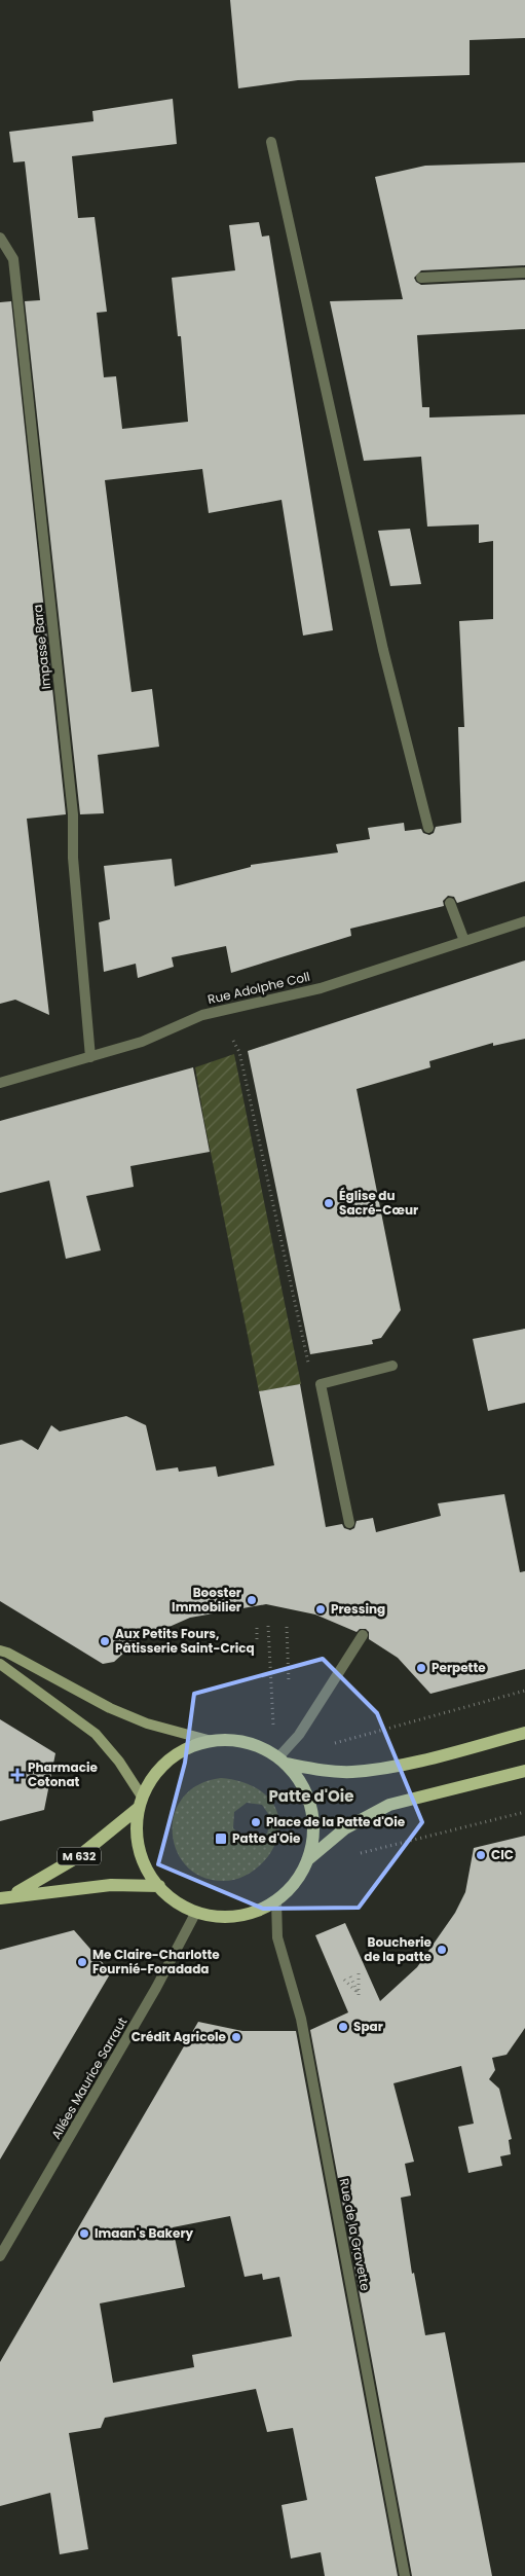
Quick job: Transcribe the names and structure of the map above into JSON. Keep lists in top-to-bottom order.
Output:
{
  "streets": {
    "main road": ["M 632"],
    "street": [
      "Impasse Bara",
      "Rue Adolphe Coll",
      "Allées Maurice Sarraut",
      "Rue de la Gravette"
    ]
  },
  "crossings": [
    ["Impasse Bara", "Rue Adolphe Coll"],
    ["M 632", "Allées Maurice Sarraut"],
    ["M 632", "Rue de la Gravette"],
    ["Allées Maurice Sarraut", "Rue de la Gravette"]
  ],
  "districts": ["Patte d'Oie"],
  "places": {
    "other": [
      "Église du Sacré-Cœur",
      "Booster Immobilier",
      "Pressing",
      "Aux Petits Fours, Pâtisserie Saint-Cricq",
      "Perpette",
      "Place de la Patte d'Oie",
      "CIC",
      "Boucherie de la patte",
      "Me Claire-Charlotte Fournié-Foradada",
      "Spar",
      "Crédit Agricole",
      "Imaan's Bakery"
    ],
    "health": ["Pharmacie Cotonat"],
    "transit": ["Patte d'Oie"]
  }
}
